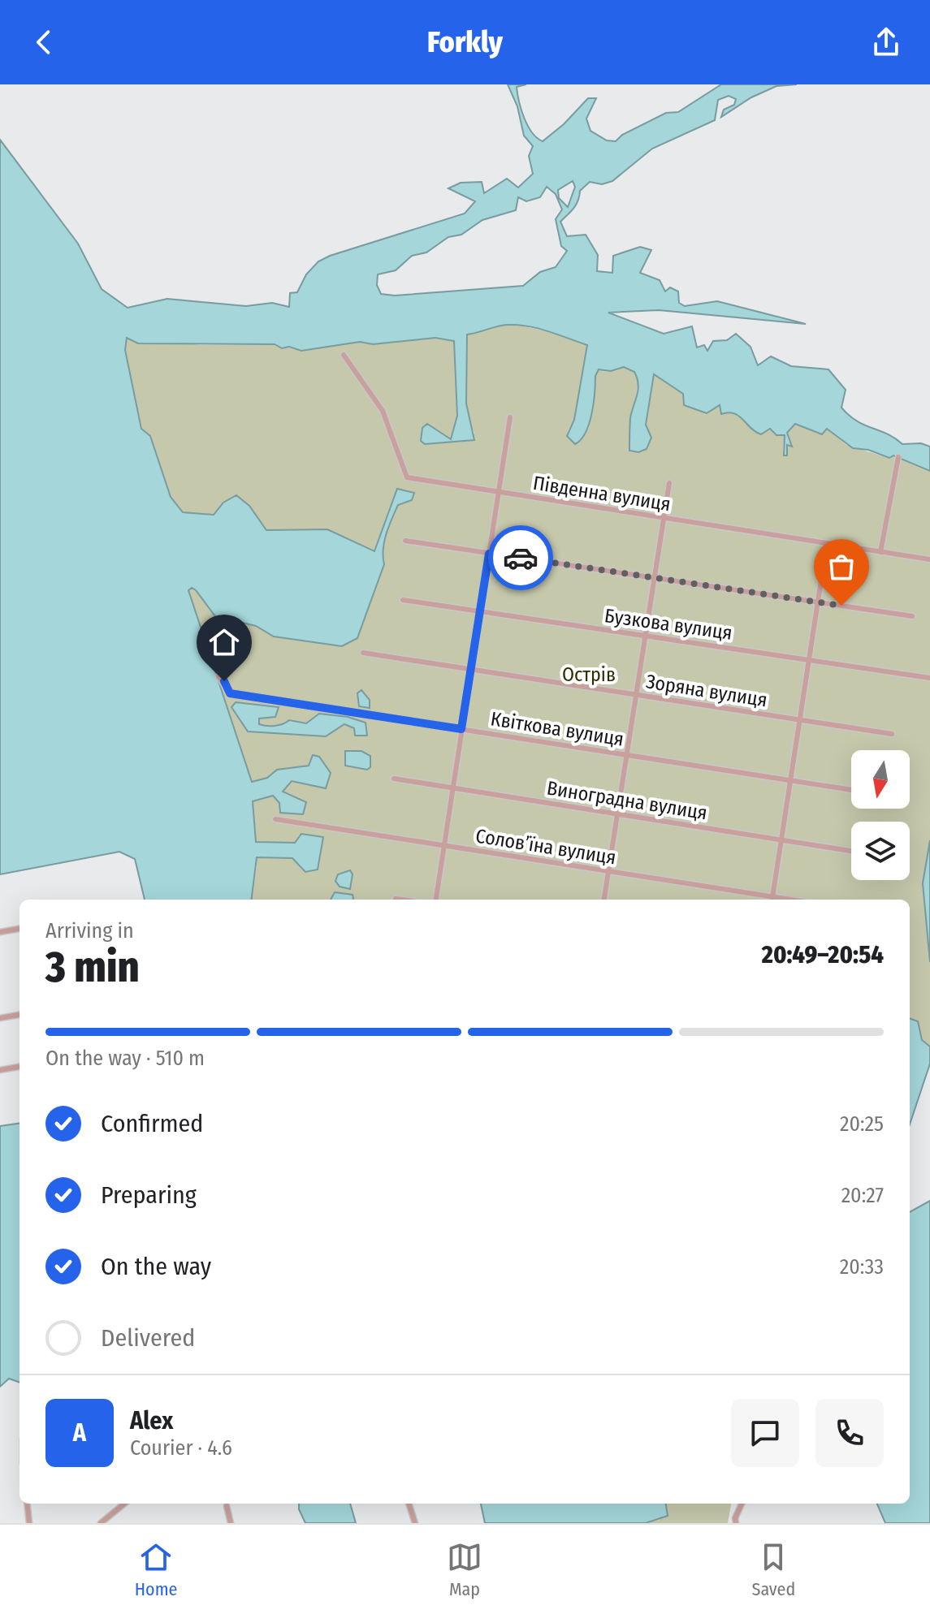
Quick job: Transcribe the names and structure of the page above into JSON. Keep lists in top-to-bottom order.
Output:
{
  "streets": {
    "street": [
      "Південна вулиця",
      "Бузкова вулиця",
      "Зоряна вулиця",
      "Квіткова вулиця",
      "Виноградна вулиця",
      "Соловʼїна вулиця"
    ]
  },
  "parks": ["Острів"],
  "north": "bottom",
  "page": {
    "header": "Forkly",
    "heading": ["3 min", "Arriving in", "20:49–20:54"],
    "panel": ["Alex", "Courier · 4.6"],
    "bar": "On the way · 510 m",
    "list": [
      ["Confirmed", "20:25"],
      ["Preparing", "20:27"],
      ["On the way", "20:33"],
      "Delivered"
    ],
    "round": "A",
    "tabs": ["Home", "Map", "Saved"]
  }
}
